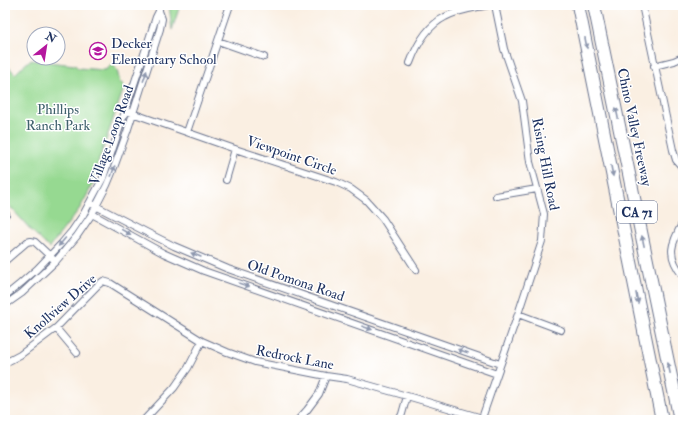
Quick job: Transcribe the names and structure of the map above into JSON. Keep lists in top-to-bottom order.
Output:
{
  "streets": {
    "highway": ["Chino Valley Freeway", "CA 71"],
    "street": [
      "Village Loop Road",
      "Viewpoint Circle",
      "Rising Hill Road",
      "Old Pomona Road",
      "Knollview Drive",
      "Redrock Lane"
    ]
  },
  "crossings": [
    ["Village Loop Road", "Viewpoint Circle"],
    ["Village Loop Road", "Old Pomona Road"],
    ["Rising Hill Road", "Old Pomona Road"],
    ["Rising Hill Road", "Redrock Lane"],
    ["Knollview Drive", "Redrock Lane"]
  ],
  "parks": ["Phillips Ranch Park"],
  "places": {
    "school or university": ["Decker Elementary School"]
  },
  "north": "top right"
}
